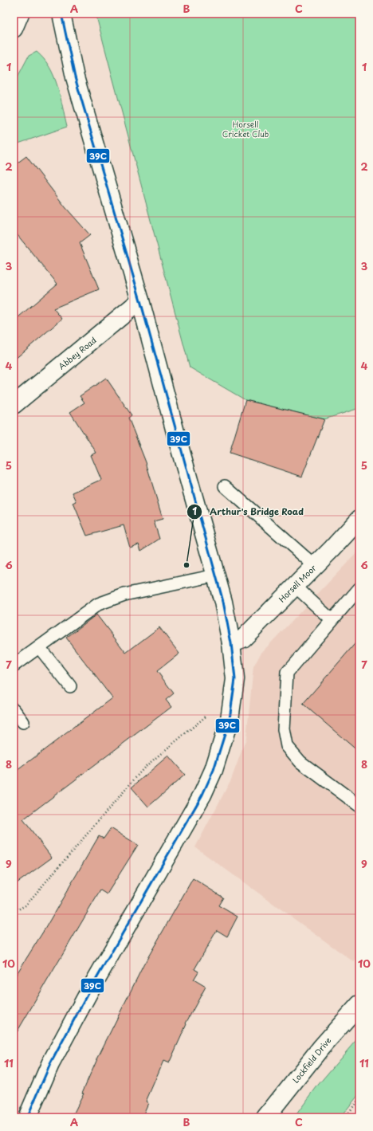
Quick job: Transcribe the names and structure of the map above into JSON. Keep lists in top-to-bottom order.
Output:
{
  "streets": {
    "street": ["Abbey Road", "Horsell Moor", "Lockfield Drive"]
  },
  "parks": ["Horsell Cricket Club"],
  "places": ["Arthur's Bridge Road"],
  "lines": ["transit line 39C"],
  "grid": {
    "columns": ["A", "B", "C"],
    "rows": [
      "1",
      "2",
      "3",
      "4",
      "5",
      "6",
      "7",
      "8",
      "9",
      "10",
      "11"
    ]
  }
}
